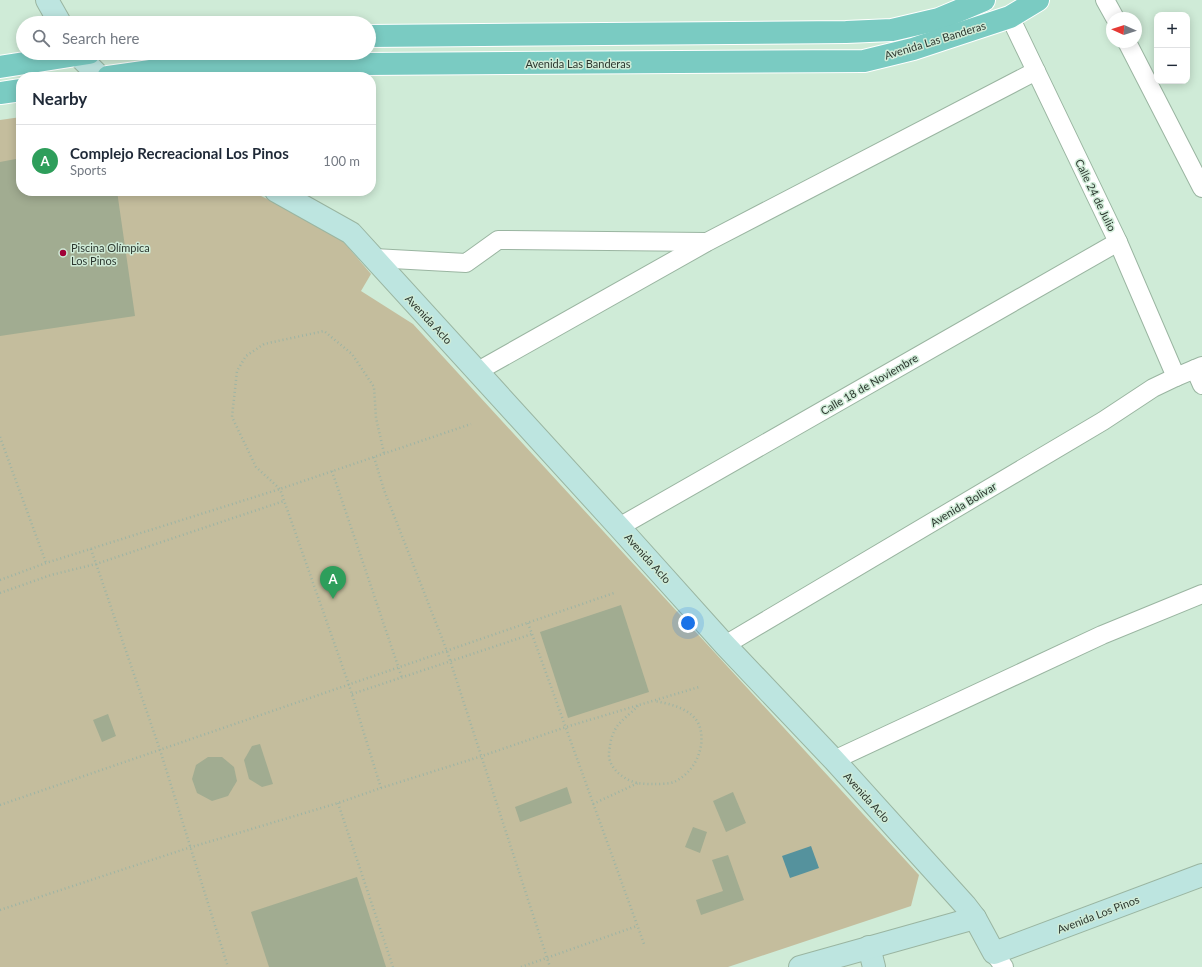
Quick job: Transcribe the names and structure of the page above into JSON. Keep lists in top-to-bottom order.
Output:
{
  "streets": {
    "main road": ["Avenida Las Banderas", "Avenida Aclo", "Avenida Los Pinos"],
    "street": ["Calle 24 de Julio", "Calle 18 de Noviembre", "Avenida Bolivar"]
  },
  "crossings": [
    ["Avenida Las Banderas", "Calle 24 de Julio"],
    ["Calle 24 de Julio", "Calle 18 de Noviembre"],
    ["Calle 24 de Julio", "Avenida Bolivar"],
    ["Avenida Aclo", "Calle 18 de Noviembre"],
    ["Avenida Aclo", "Avenida Bolivar"],
    ["Avenida Aclo", "Avenida Los Pinos"]
  ],
  "places": ["Piscina Olímpica Los Pinos"],
  "north": "left",
  "page": {
    "map_buttons": ["+", "−"],
    "search": "Search here",
    "heading": "Nearby",
    "list": [
      {
        "mark": "A",
        "name": "Complejo Recreacional Los Pinos",
        "note": "Sports",
        "value": "100 m"
      }
    ],
    "pins": "A"
  }
}
